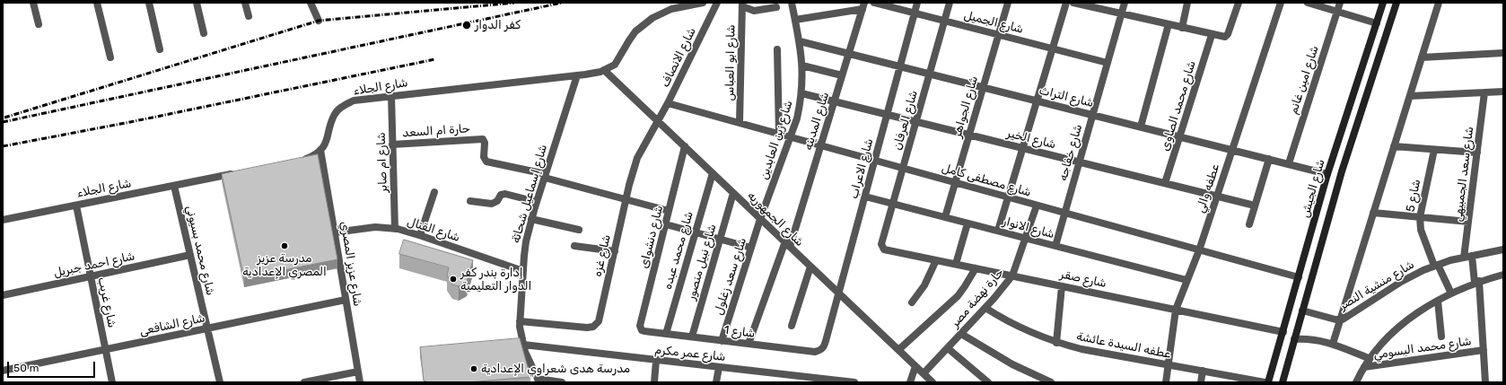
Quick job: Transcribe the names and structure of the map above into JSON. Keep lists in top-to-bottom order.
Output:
{
  "streets": {
    "main road": ["شارع الجيش"],
    "street": [
      "شارع الجميل",
      "شارع الانصاف",
      "شارع ابو العباس",
      "شارع امين غانم",
      "شارع الجلاء",
      "شارع التراث",
      "شارع محمد الصاوى",
      "شارع الجواهر",
      "شارع العرفان",
      "شارع المدينه",
      "حارة ام السعد",
      "شارع الخير",
      "شارع زين العابدين",
      "شارع خفاجه",
      "شارع ام صابر",
      "شارع الاعراب",
      "شارع سعد الجمبيهي",
      "شارع مصطفى كامل",
      "عطفه والي",
      "شارع إسماعيل شحاتة",
      "شارع 5",
      "شارع الجمهوريه",
      "شارع الانوار",
      "شارع القنال",
      "شارع دنشواى",
      "شارع محمد بسيوني",
      "شارع محمد عبده",
      "شارع غزه",
      "شارع نبيل منصور",
      "شارع عزيز المصري",
      "شارع احمد جبريل",
      "شارع سعد زغلول",
      "شارع صقر",
      "شارع منشية النصر",
      "حارة نهضة مصر",
      "شارع غريب",
      "شارع الشافعى",
      "شارع 1",
      "عطفه السيدة عائشة",
      "شارع محمد البسومي",
      "شارع عمر مكرم"
    ]
  },
  "crossings": [
    ["شارع الجميل", "شارع الجواهر"],
    ["شارع الجميل", "شارع العرفان"],
    ["شارع الجميل", "شارع خفاجه"],
    ["شارع الجميل", "شارع الاعراب"],
    ["شارع الانصاف", "شارع مصطفى كامل"],
    ["شارع الانصاف", "شارع الجمهوريه"],
    ["شارع الانصاف", "شارع غزه"],
    ["شارع ابو العباس", "شارع مصطفى كامل"],
    ["شارع امين غانم", "شارع التراث"],
    ["شارع الجلاء", "شارع ام صابر"],
    ["شارع الجلاء", "شارع إسماعيل شحاتة"],
    ["شارع الجلاء", "شارع الجمهوريه"],
    ["شارع الجلاء", "شارع محمد بسيوني"],
    ["شارع الجلاء", "شارع عزيز المصري"],
    ["شارع الجلاء", "شارع غريب"],
    ["شارع التراث", "شارع محمد الصاوى"],
    ["شارع التراث", "شارع الجواهر"],
    ["شارع التراث", "شارع العرفان"],
    ["شارع التراث", "شارع المدينه"],
    ["شارع التراث", "شارع زين العابدين"],
    ["شارع التراث", "شارع خفاجه"],
    ["شارع التراث", "شارع الاعراب"],
    ["شارع التراث", "عطفه والي"],
    ["شارع التراث", "شارع الجيش"],
    ["شارع محمد الصاوى", "شارع الخير"],
    ["شارع الجواهر", "شارع الخير"],
    ["شارع الجواهر", "شارع مصطفى كامل"],
    ["شارع الجواهر", "شارع الانوار"],
    ["شارع العرفان", "شارع الخير"],
    ["شارع العرفان", "شارع مصطفى كامل"],
    ["شارع العرفان", "شارع الانوار"],
    ["شارع العرفان", "شارع صقر"],
    ["شارع المدينه", "شارع الخير"],
    ["شارع المدينه", "شارع مصطفى كامل"],
    ["شارع المدينه", "شارع الجمهوريه"],
    ["شارع المدينه", "شارع 1"],
    ["حارة ام السعد", "شارع ام صابر"],
    ["حارة ام السعد", "شارع إسماعيل شحاتة"],
    ["شارع الخير", "شارع زين العابدين"],
    ["شارع الخير", "شارع خفاجه"],
    ["شارع الخير", "شارع الاعراب"],
    ["شارع الخير", "عطفه والي"],
    ["شارع زين العابدين", "شارع مصطفى كامل"],
    ["شارع زين العابدين", "شارع الجمهوريه"],
    ["شارع زين العابدين", "شارع سعد زغلول"],
    ["شارع خفاجه", "شارع مصطفى كامل"],
    ["شارع خفاجه", "شارع الانوار"],
    ["شارع ام صابر", "شارع القنال"],
    ["شارع الاعراب", "شارع مصطفى كامل"],
    ["شارع الاعراب", "شارع الجمهوريه"],
    ["شارع الاعراب", "شارع الانوار"],
    ["شارع الاعراب", "شارع 1"],
    ["شارع سعد الجمبيهي", "شارع منشية النصر"],
    ["شارع مصطفى كامل", "عطفه والي"],
    ["شارع مصطفى كامل", "شارع الجيش"],
    ["شارع مصطفى كامل", "حارة نهضة مصر"],
    ["عطفه والي", "شارع الانوار"],
    ["عطفه والي", "شارع صقر"],
    ["عطفه والي", "عطفه السيدة عائشة"],
    ["شارع الجيش", "شارع صقر"],
    ["شارع الجيش", "شارع منشية النصر"],
    ["شارع إسماعيل شحاتة", "شارع القنال"],
    ["شارع إسماعيل شحاتة", "شارع غزه"],
    ["شارع إسماعيل شحاتة", "شارع عمر مكرم"],
    ["شارع 5", "شارع منشية النصر"],
    ["شارع الجمهوريه", "شارع دنشواى"],
    ["شارع الجمهوريه", "شارع محمد عبده"],
    ["شارع الجمهوريه", "شارع غزه"],
    ["شارع الجمهوريه", "شارع نبيل منصور"],
    ["شارع الجمهوريه", "شارع سعد زغلول"],
    ["شارع الجمهوريه", "حارة نهضة مصر"],
    ["شارع الانوار", "حارة نهضة مصر"],
    ["شارع القنال", "شارع عزيز المصري"],
    ["شارع دنشواى", "شارع 1"],
    ["شارع محمد بسيوني", "شارع احمد جبريل"],
    ["شارع محمد بسيوني", "شارع الشافعى"],
    ["شارع محمد عبده", "شارع 1"],
    ["شارع نبيل منصور", "شارع 1"],
    ["شارع عزيز المصري", "شارع الشافعى"],
    ["شارع احمد جبريل", "شارع غريب"],
    ["شارع سعد زغلول", "شارع 1"],
    ["شارع صقر", "حارة نهضة مصر"],
    ["حارة نهضة مصر", "عطفه السيدة عائشة"],
    ["شارع غريب", "شارع الشافعى"]
  ],
  "places": [
    "كفر الدوار",
    "مدرسة عزيز المصري الإعدادية",
    "إدارة بندر كفر الدوار التعليمية",
    "مدرسة هدى شعراوي الإعدادية"
  ],
  "scale_bar": "50 m"
}
